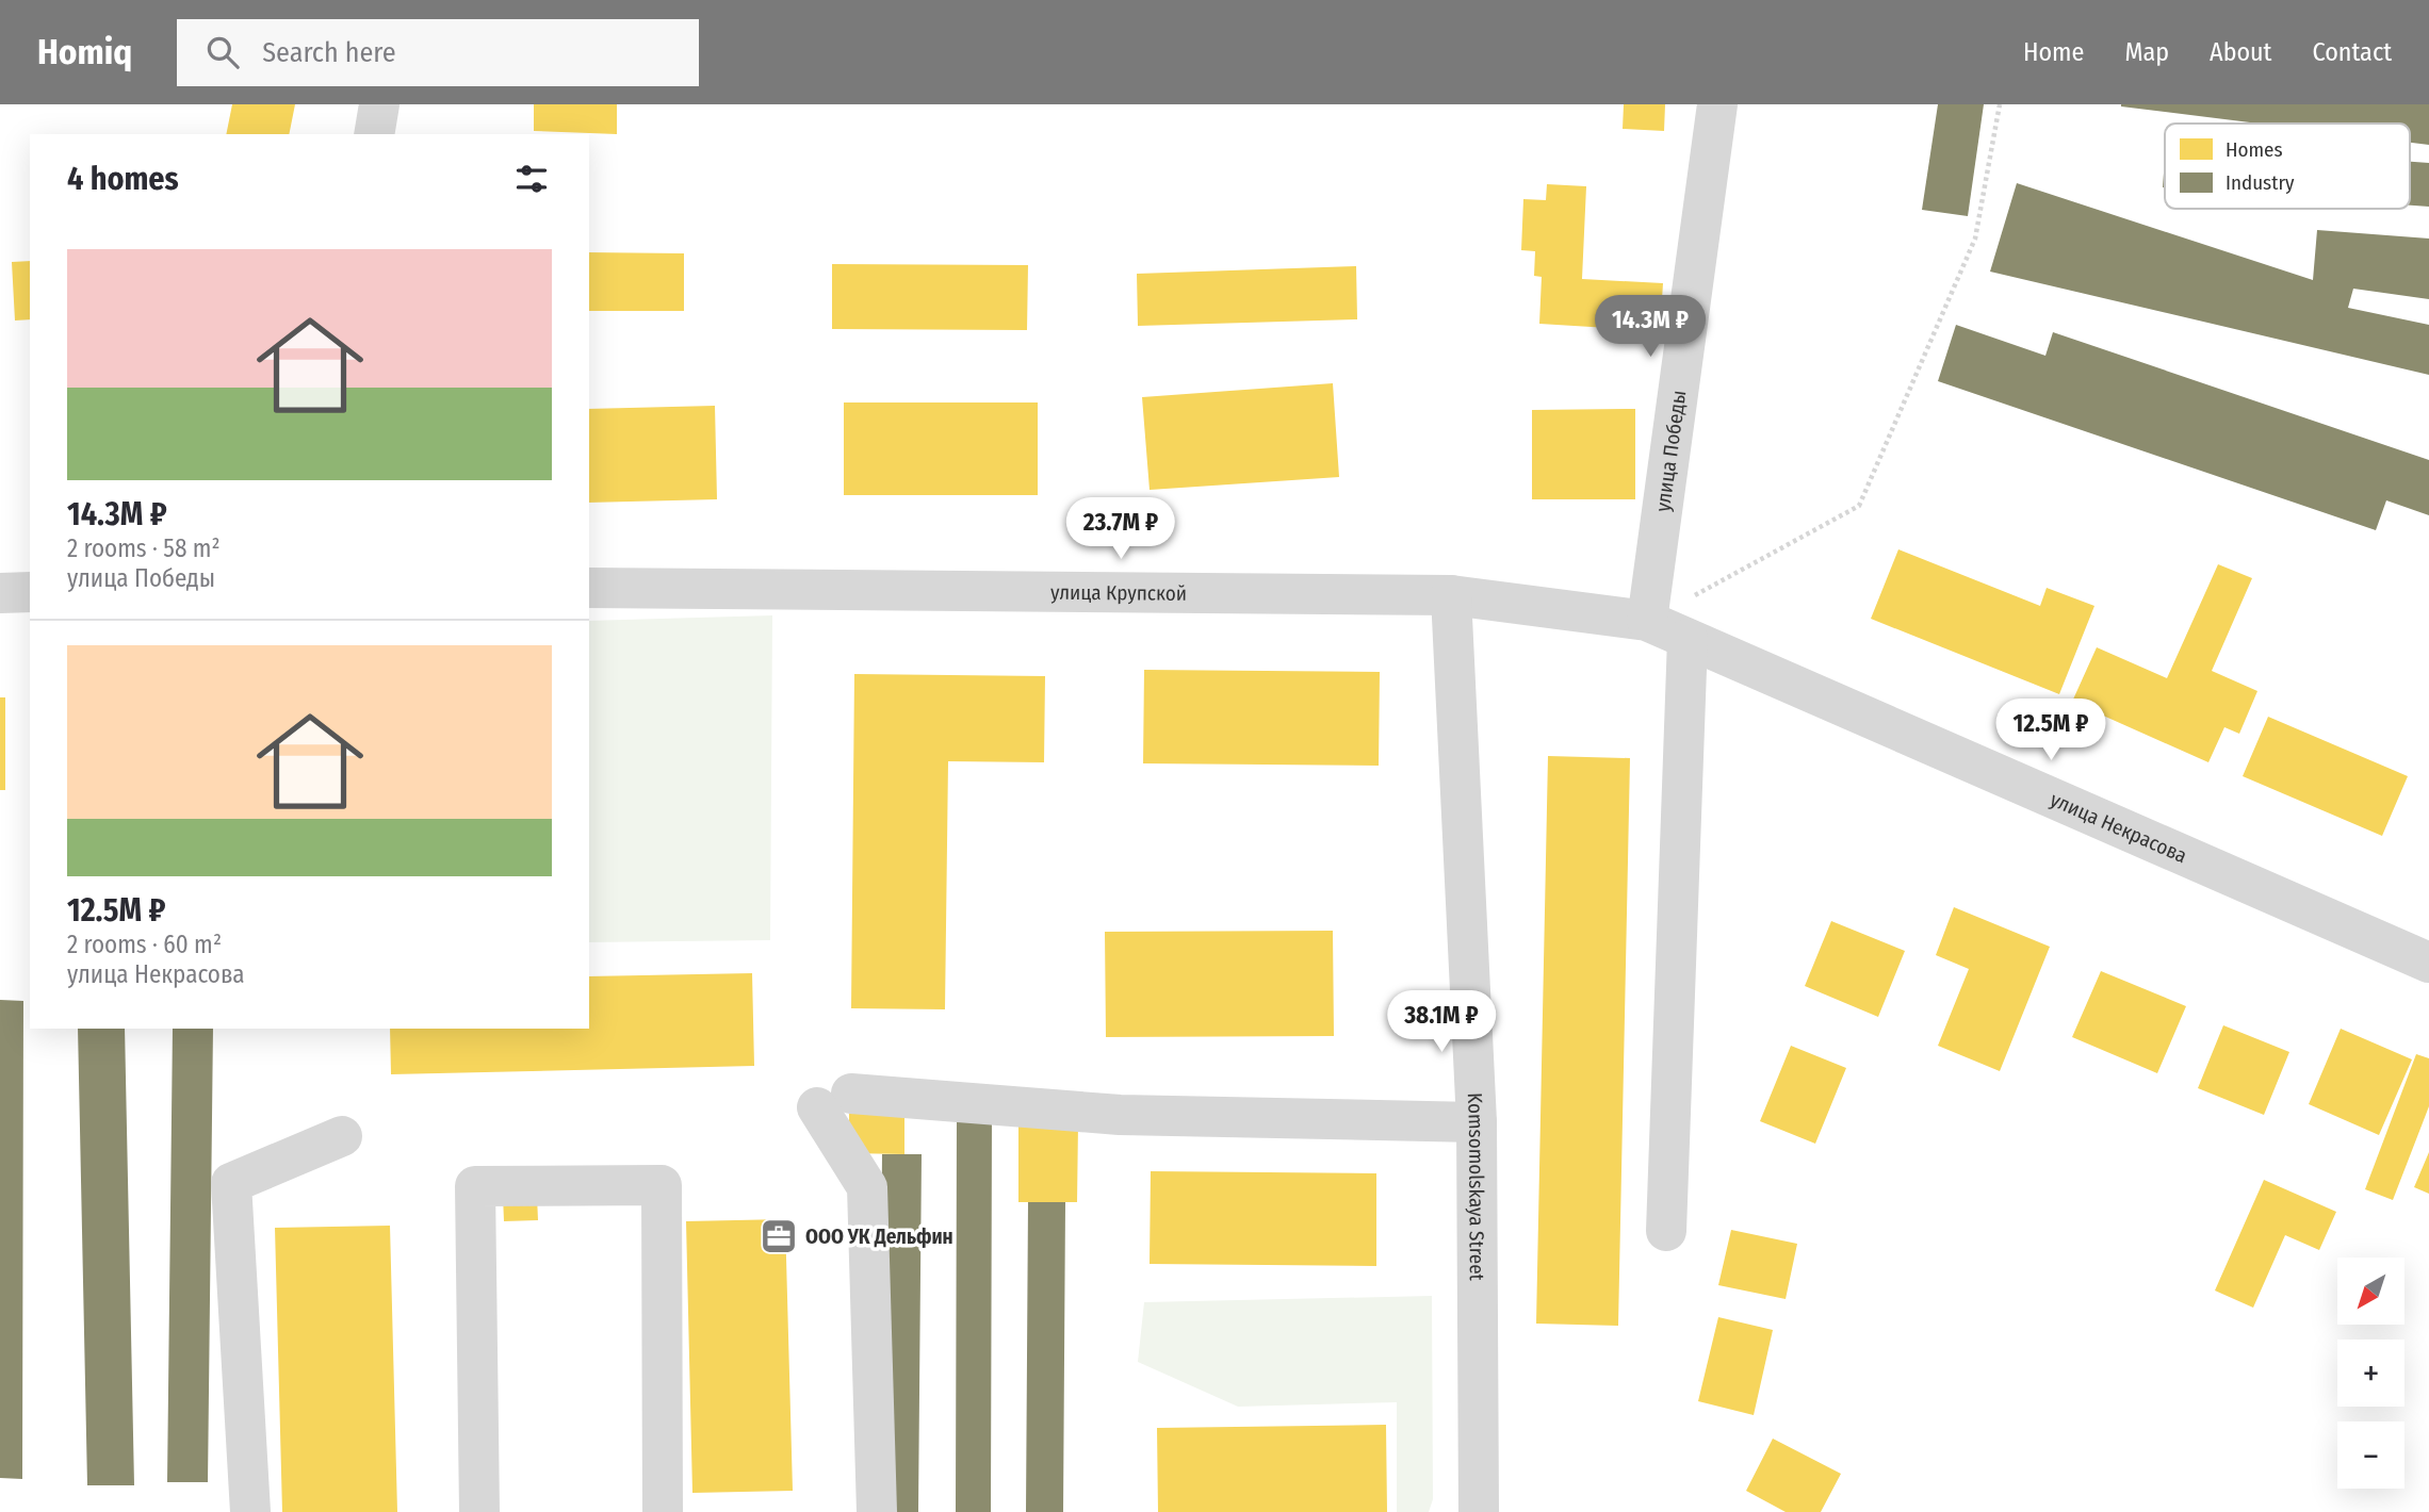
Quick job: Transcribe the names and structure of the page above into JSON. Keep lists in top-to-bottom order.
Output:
{
  "streets": {
    "street": [
      "улица Победы",
      "улица Крупской",
      "улица Некрасова",
      "Komsomolskaya Street"
    ]
  },
  "crossings": [
    ["улица Победы", "улица Крупской"],
    ["улица Победы", "улица Некрасова"],
    ["улица Крупской", "улица Некрасова"],
    ["улица Крупской", "Komsomolskaya Street"]
  ],
  "places": {
    "office": ["ООО УК Дельфин"]
  },
  "legend": ["Homes", "Industry"],
  "north": "bottom left",
  "page": {
    "header": "Homiq",
    "search": "Search here",
    "nav": [
      "Home",
      "Map",
      "About",
      "Contact"
    ],
    "heading": "4 homes",
    "list": [
      {
        "name": "14.3M ₽",
        "note": "2 rooms · 58 m² · улица Победы"
      },
      {
        "name": "12.5M ₽",
        "note": "2 rooms · 60 m² · улица Некрасова"
      }
    ],
    "price": [
      "14.3M ₽",
      "23.7M ₽",
      "12.5M ₽",
      "38.1M ₽"
    ],
    "map_buttons": ["+", "−"]
  }
}
